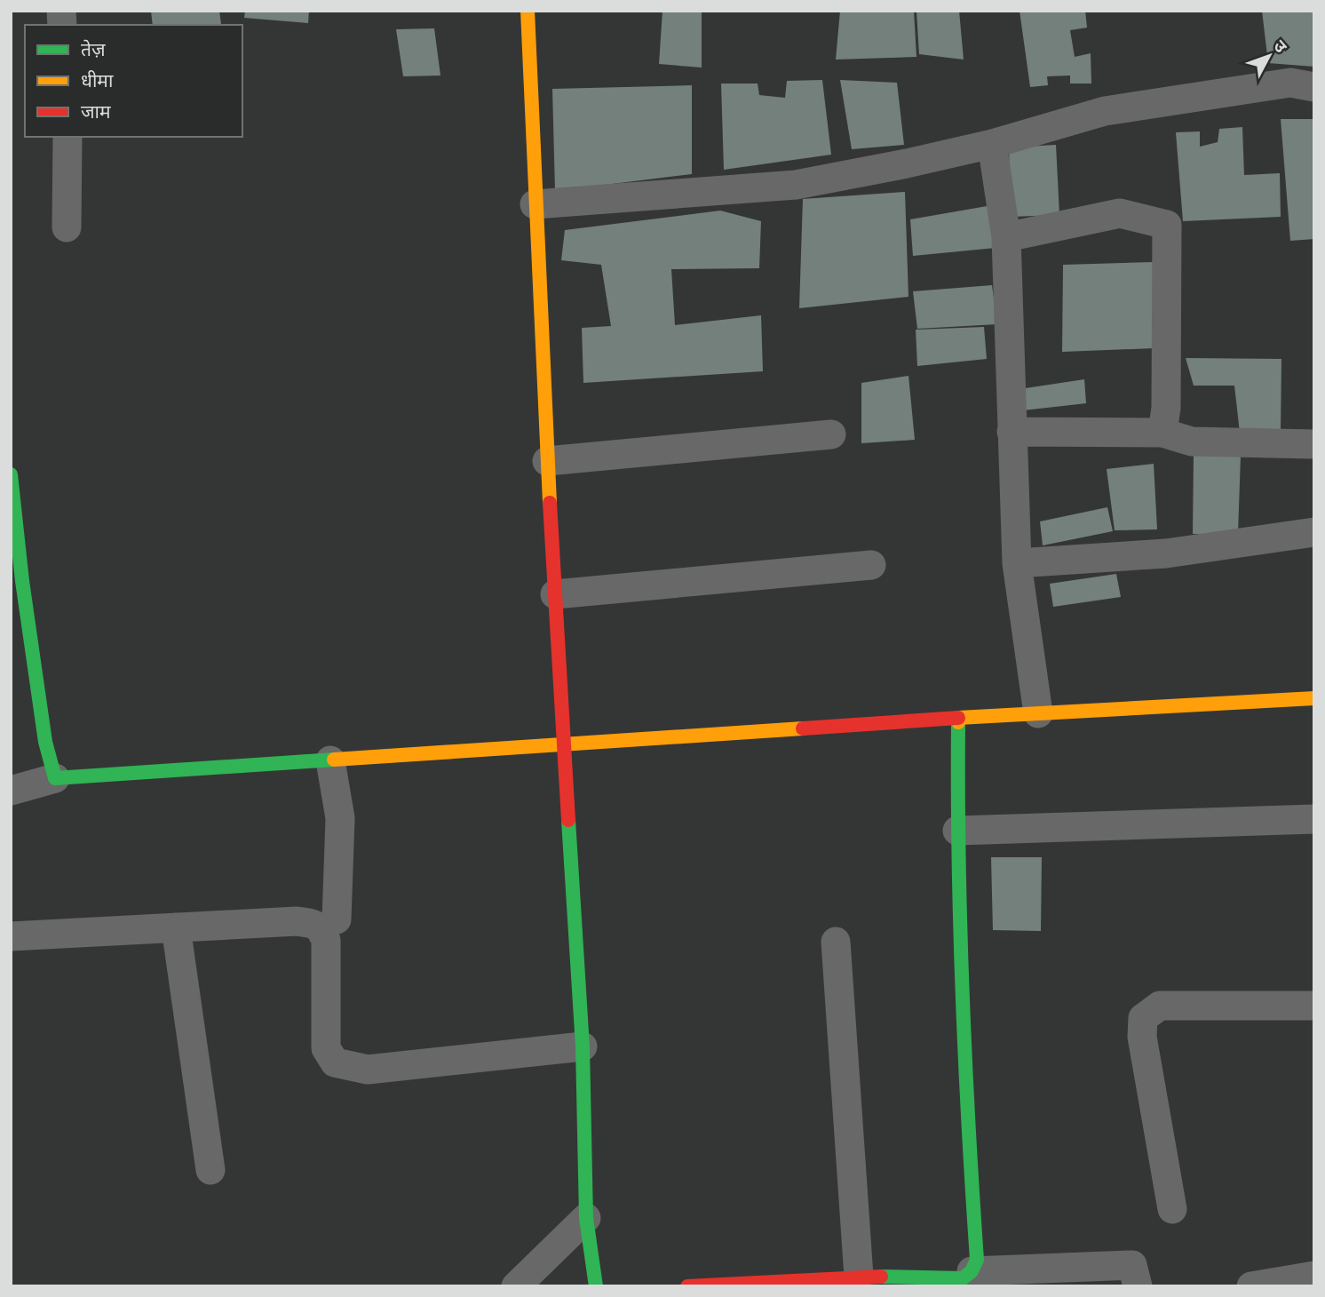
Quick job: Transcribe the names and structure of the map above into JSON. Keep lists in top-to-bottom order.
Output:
{
  "legend": ["तेज़", "धीमा", "जाम"],
  "north": "top right"
}
